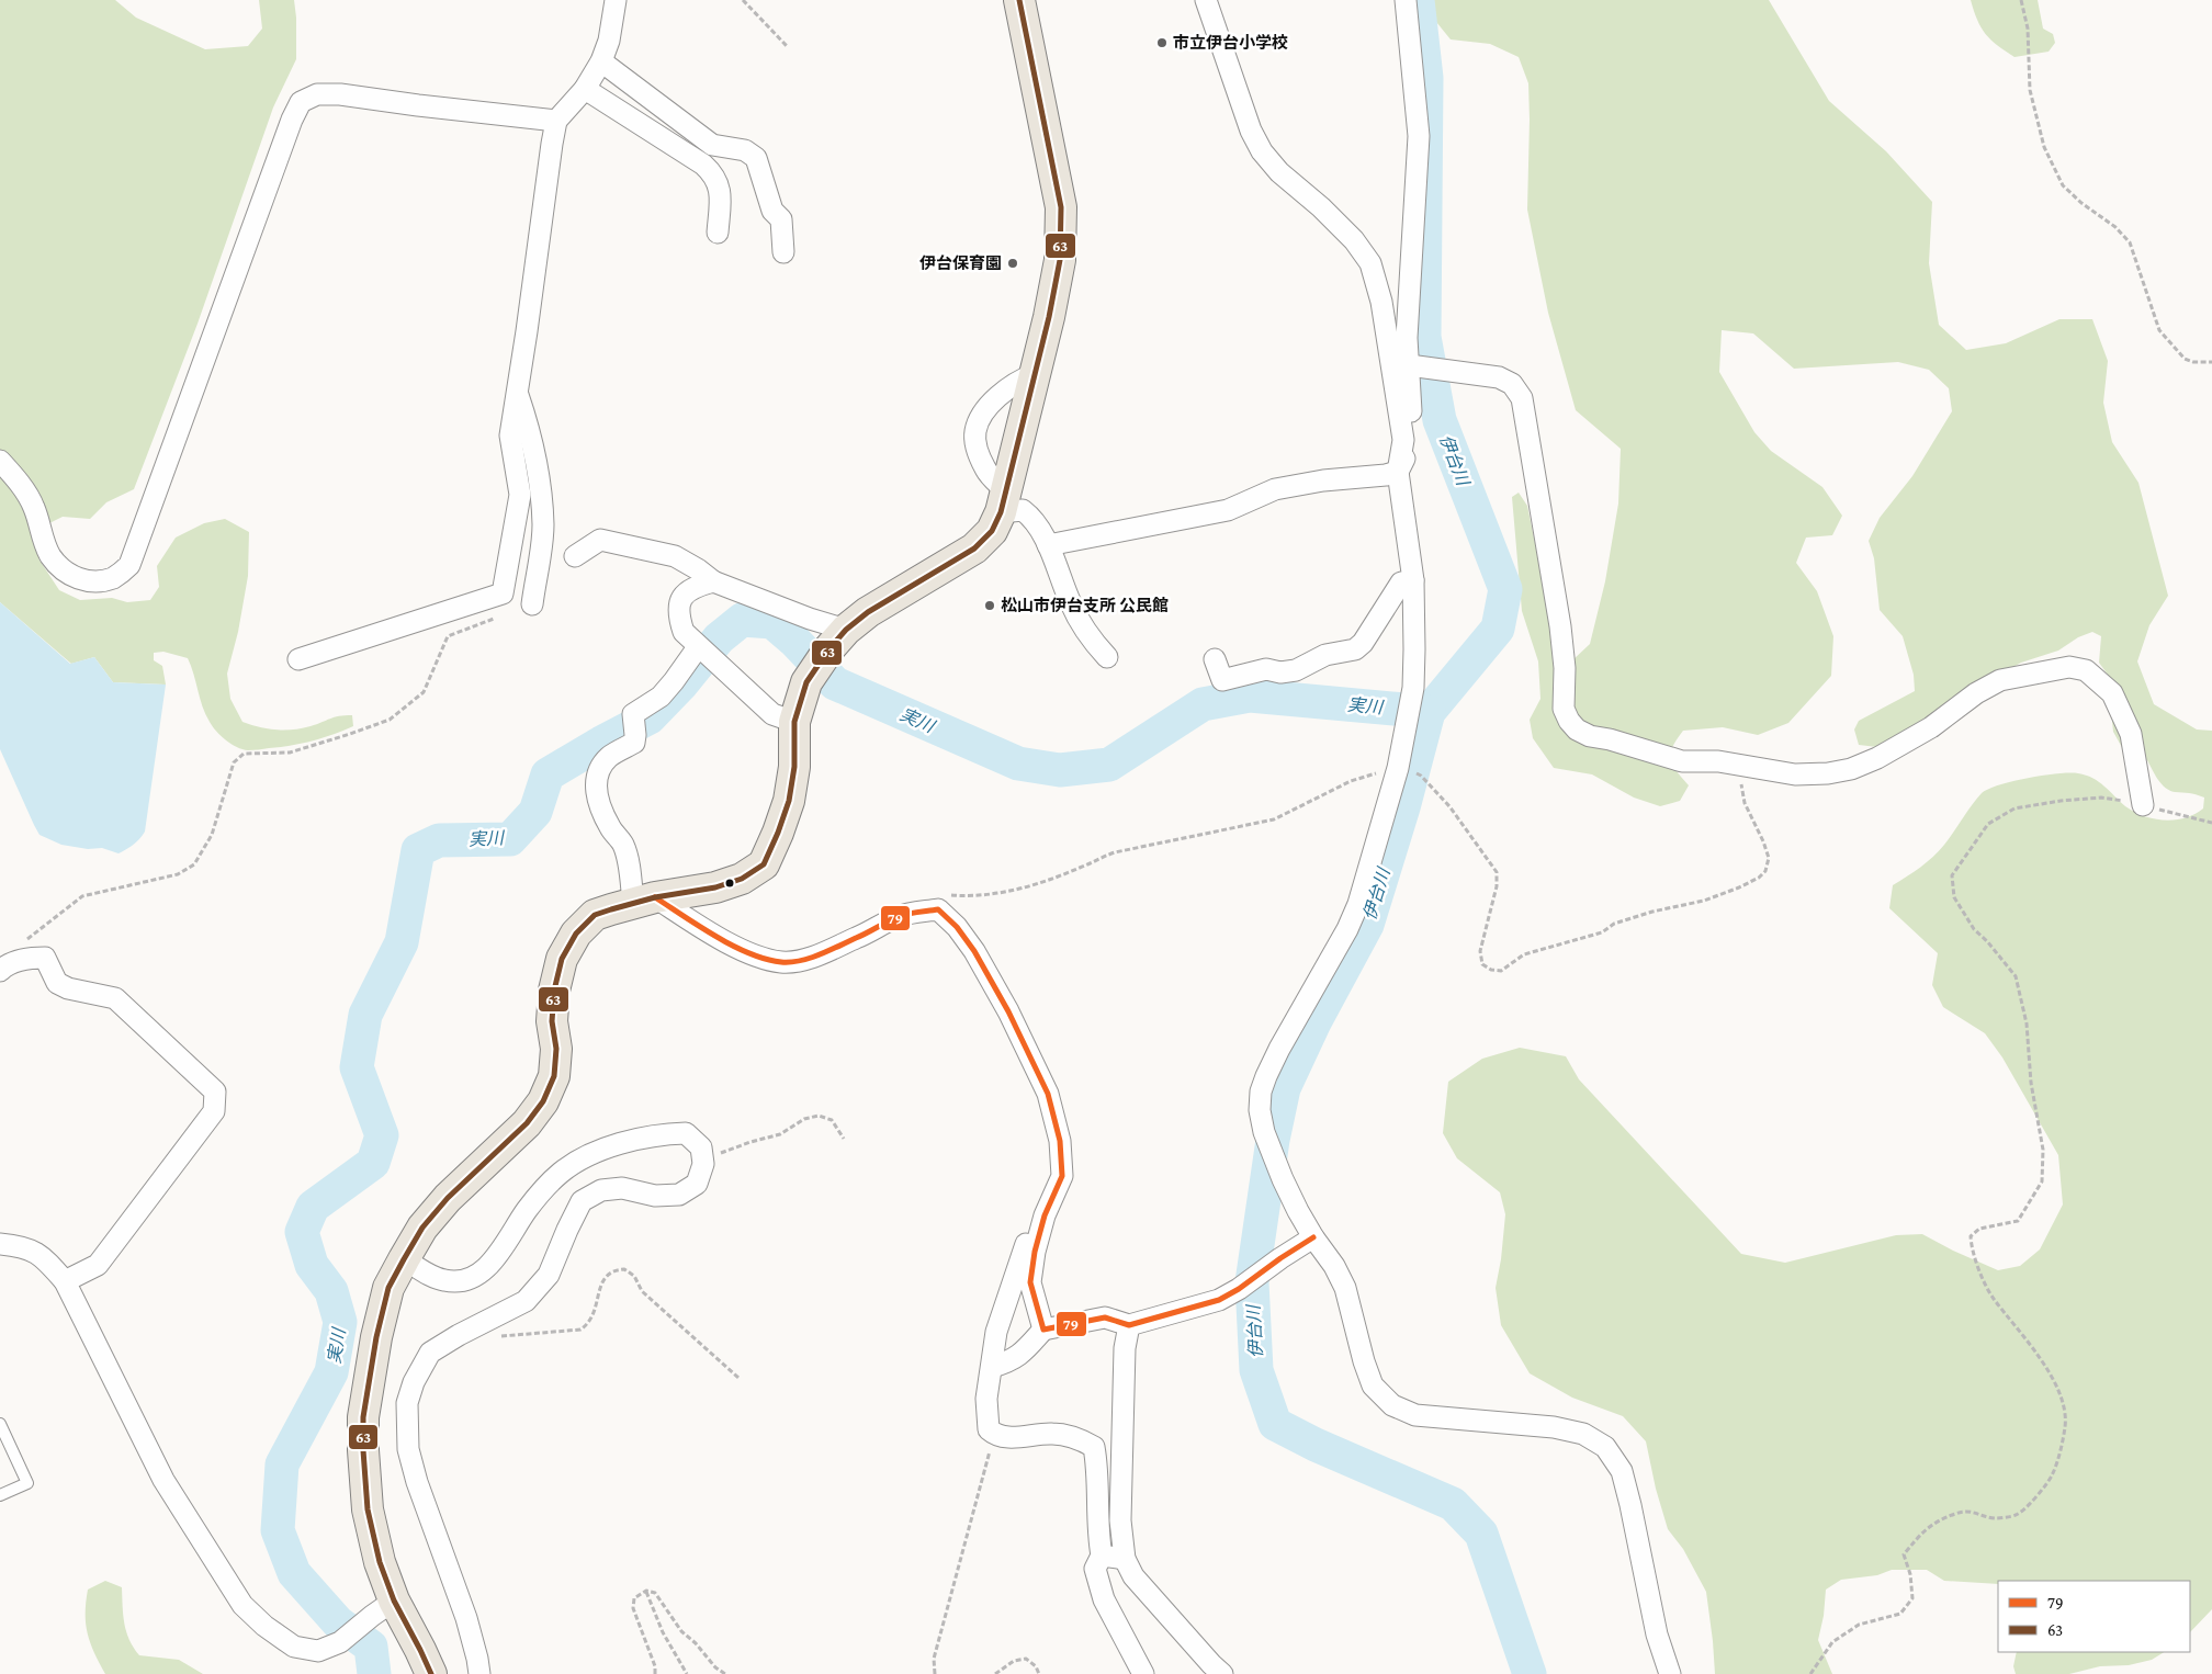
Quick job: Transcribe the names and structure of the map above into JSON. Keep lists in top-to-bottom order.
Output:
{
  "water": ["伊台川", "実川"],
  "places": ["市立伊台小学校", "伊台保育園", "松山市伊台支所 公民館"],
  "lines": ["transit line 63", "transit line 79"],
  "legend": ["79", "63"]
}
